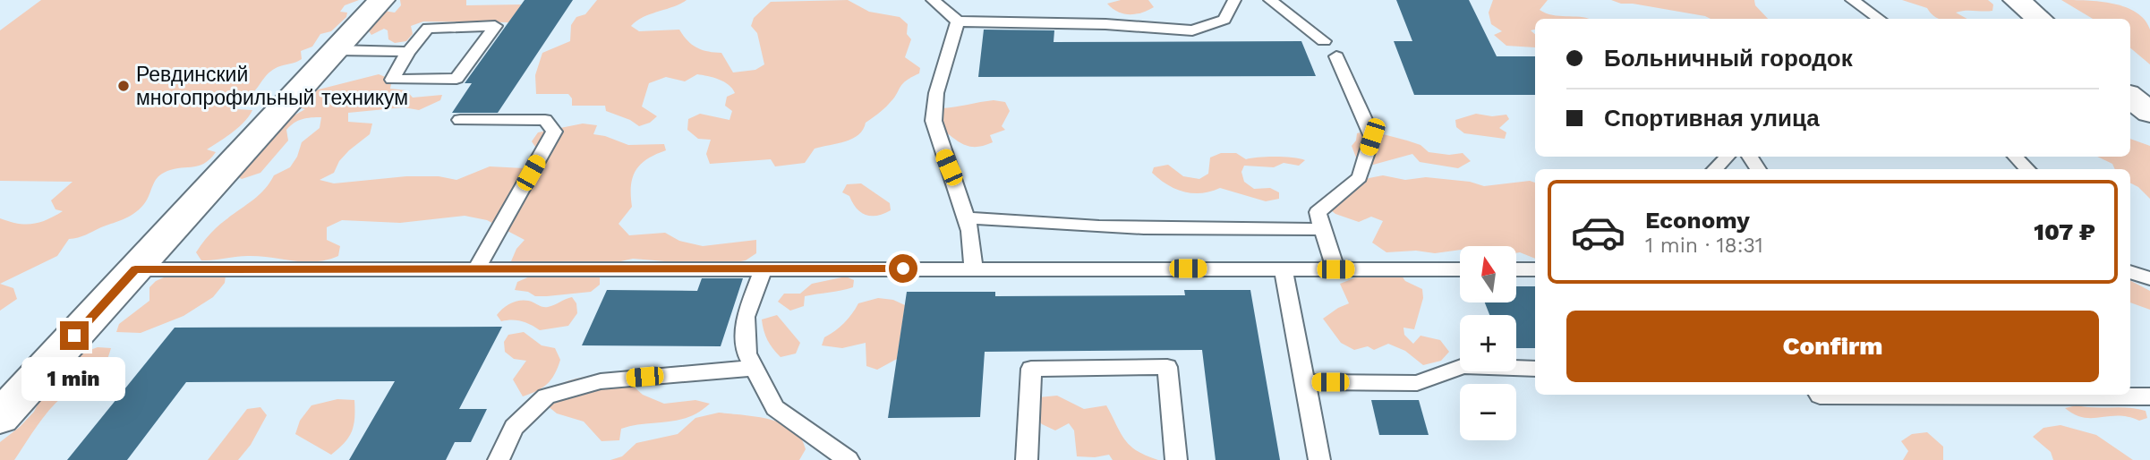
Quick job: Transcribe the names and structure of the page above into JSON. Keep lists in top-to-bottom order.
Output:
{
  "places": ["Ревдинский многопрофильный техникум"],
  "north": "top",
  "page": {
    "banner": ["Больничный городок", "Спортивная улица"],
    "list": [
      {
        "name": "Economy",
        "note": "1 min · 18:31",
        "value": "107 ₽"
      }
    ],
    "map_buttons": ["+", "−"],
    "buttons": "Confirm",
    "bubble": "1 min"
  }
}
